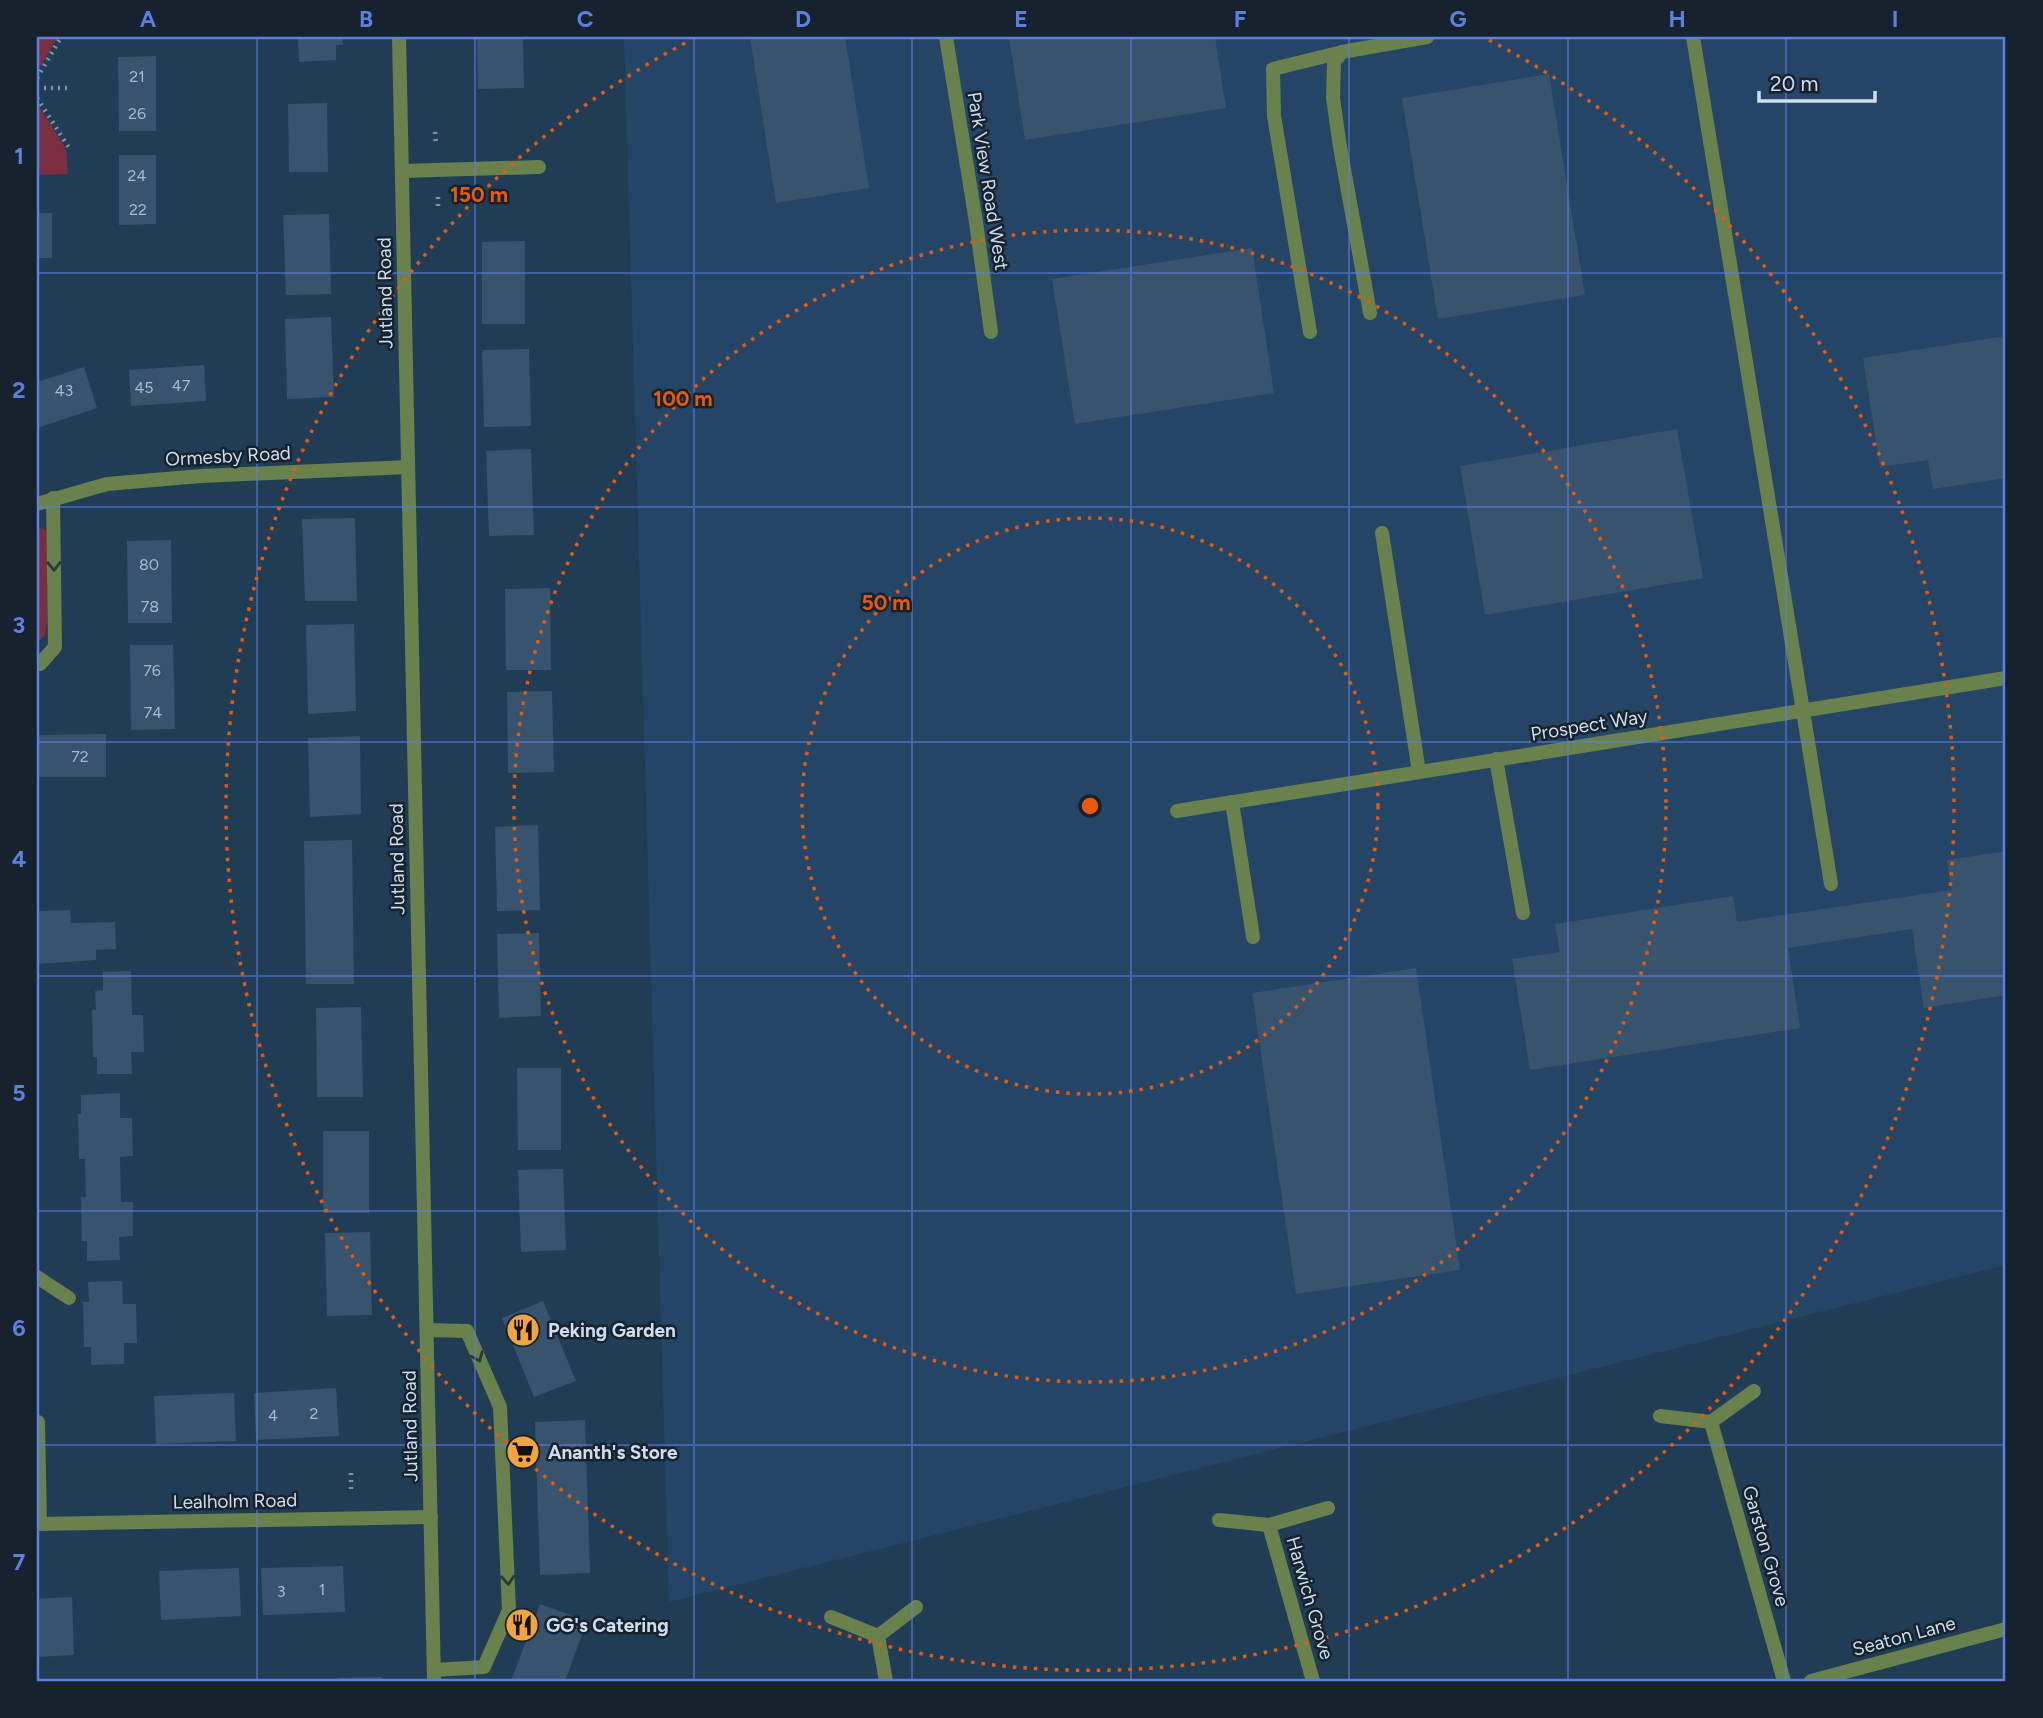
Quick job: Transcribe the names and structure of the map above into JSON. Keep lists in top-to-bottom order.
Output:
{
  "streets": {
    "street": [
      "Park View Road West",
      "Jutland Road",
      "Ormesby Road",
      "Prospect Way",
      "Lealholm Road",
      "Garston Grove",
      "Harwich Grove",
      "Seaton Lane"
    ]
  },
  "crossings": [
    ["Jutland Road", "Ormesby Road"],
    ["Jutland Road", "Lealholm Road"]
  ],
  "places": {
    "restaurant": ["Peking Garden", "GG's Catering"],
    "supermarket": ["Ananth's Store"]
  },
  "house_numbers": [
    "21",
    "26",
    "24",
    "22",
    "47",
    "45",
    "43",
    "80",
    "78",
    "76",
    "74",
    "72",
    "2",
    "4",
    "1",
    "3"
  ],
  "scale_bar": "20 m",
  "grid": {
    "columns": [
      "A",
      "B",
      "C",
      "D",
      "E",
      "F",
      "G",
      "H",
      "I"
    ],
    "rows": [
      "1",
      "2",
      "3",
      "4",
      "5",
      "6",
      "7"
    ]
  },
  "rings": ["150 m", "100 m", "50 m"]
}
